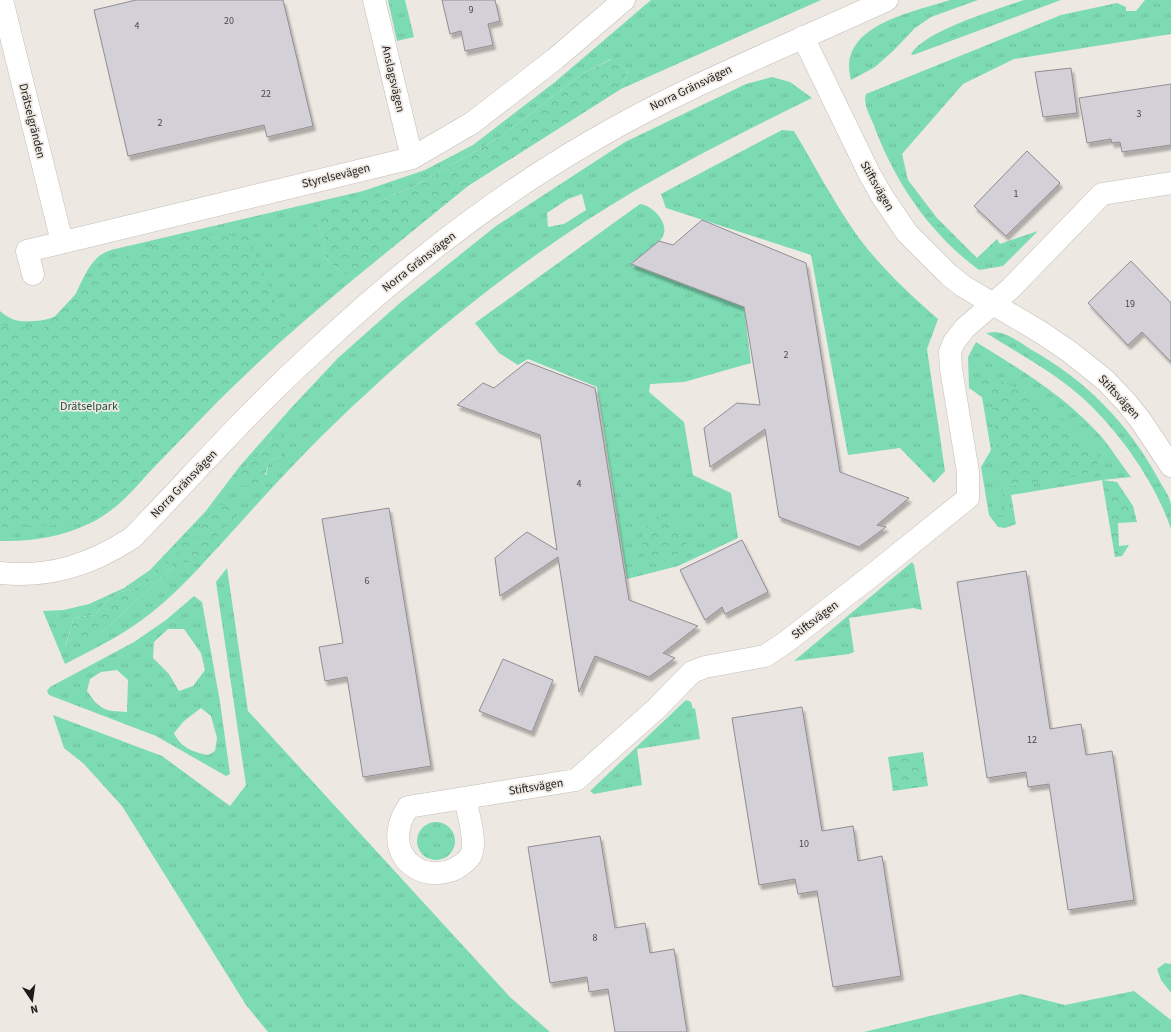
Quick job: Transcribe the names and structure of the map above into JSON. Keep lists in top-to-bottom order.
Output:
{
  "streets": {
    "street": [
      "Anslagsvägen",
      "Norra Gränsvägen",
      "Drätselgränden",
      "Styrelsevägen",
      "Stiftsvägen"
    ]
  },
  "crossings": [
    ["Anslagsvägen", "Styrelsevägen"],
    ["Norra Gränsvägen", "Stiftsvägen"],
    ["Drätselgränden", "Styrelsevägen"]
  ],
  "parks": ["Drätselpark"],
  "house_numbers": [
    "9",
    "20",
    "4",
    "22",
    "3",
    "2",
    "1",
    "19",
    "2",
    "4",
    "6",
    "12",
    "10",
    "8"
  ],
  "north": "bottom"
}
